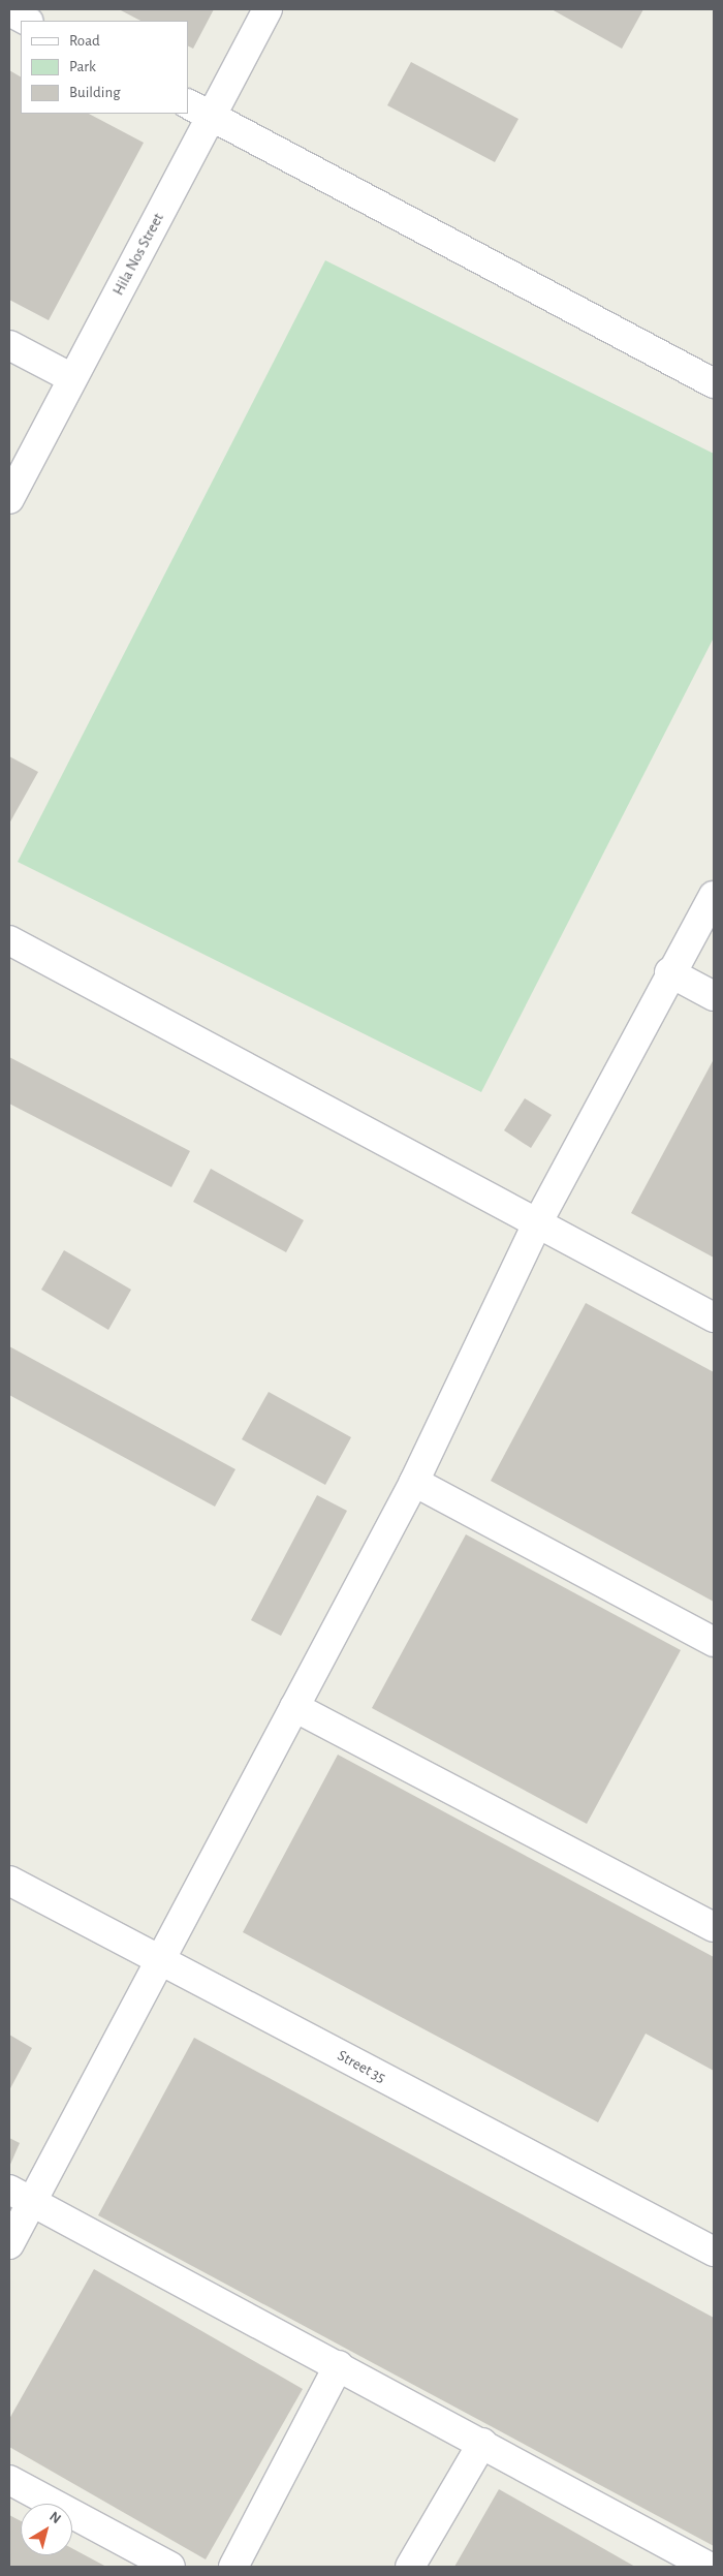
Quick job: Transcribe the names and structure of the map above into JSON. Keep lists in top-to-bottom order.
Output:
{
  "streets": {
    "street": ["Hila Nos Street", "Street 35"]
  },
  "legend": ["Road", "Park", "Building"],
  "north": "top right"
}
